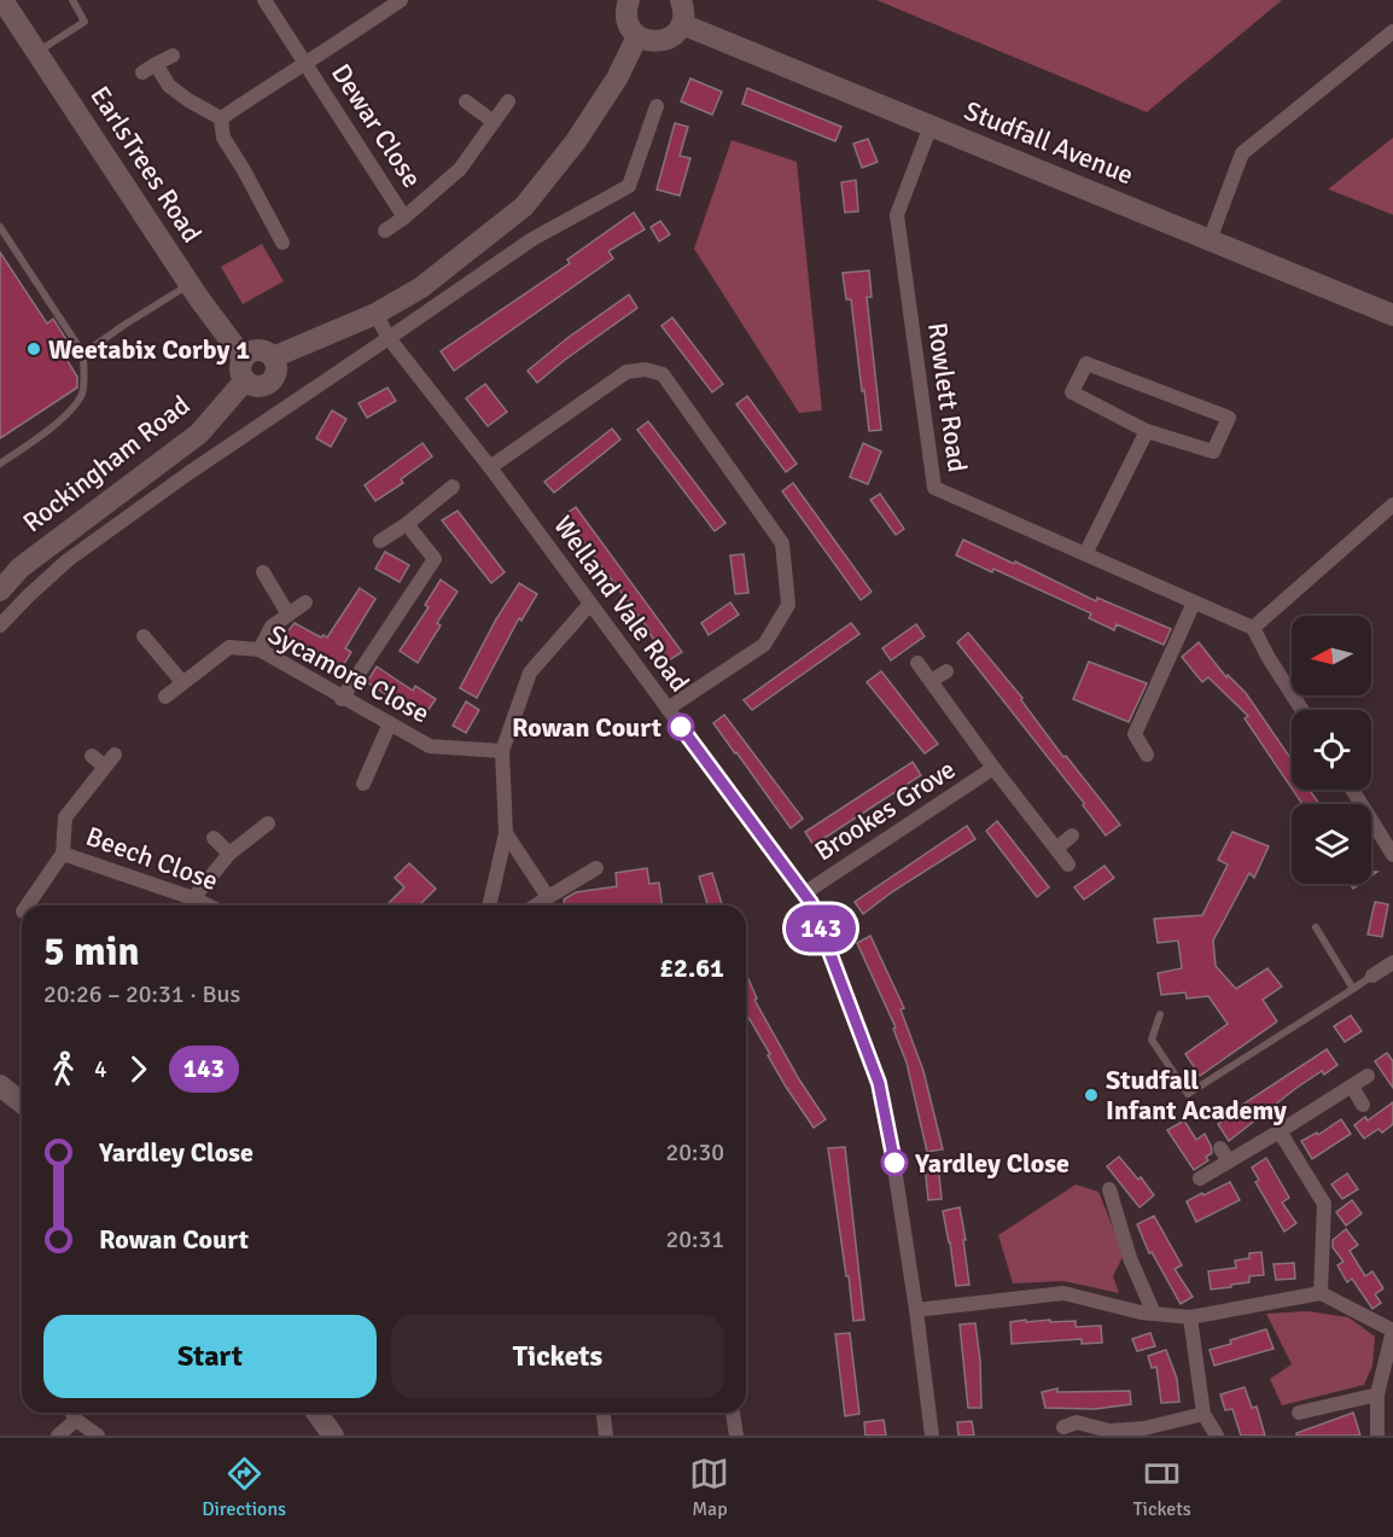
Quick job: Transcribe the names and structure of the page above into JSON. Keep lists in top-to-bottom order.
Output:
{
  "streets": {
    "street": [
      "Dewar Close",
      "Studfall Avenue",
      "EarlsTrees Road",
      "Rowlett Road",
      "Rockingham Road",
      "Welland Vale Road",
      "Sycamore Close",
      "Brookes Grove",
      "Beech Close"
    ]
  },
  "crossings": [
    ["Studfall Avenue", "Rowlett Road"],
    ["EarlsTrees Road", "Rockingham Road"],
    ["Welland Vale Road", "Brookes Grove"]
  ],
  "places": [
    "Weetabix Corby 1",
    "Rowan Court",
    "Studfall Infant Academy",
    "Yardley Close"
  ],
  "lines": ["bus line 143"],
  "north": "left",
  "page": {
    "on_map": "143",
    "heading": ["5 min", "20:26 – 20:31 · Bus", "£2.61"],
    "legs": ["4", "143"],
    "list": [
      {
        "name": "Yardley Close",
        "value": "20:30"
      },
      {
        "name": "Rowan Court",
        "value": "20:31"
      }
    ],
    "buttons": ["Start", "Tickets"],
    "tabs": ["Directions", "Map", "Tickets"]
  }
}
